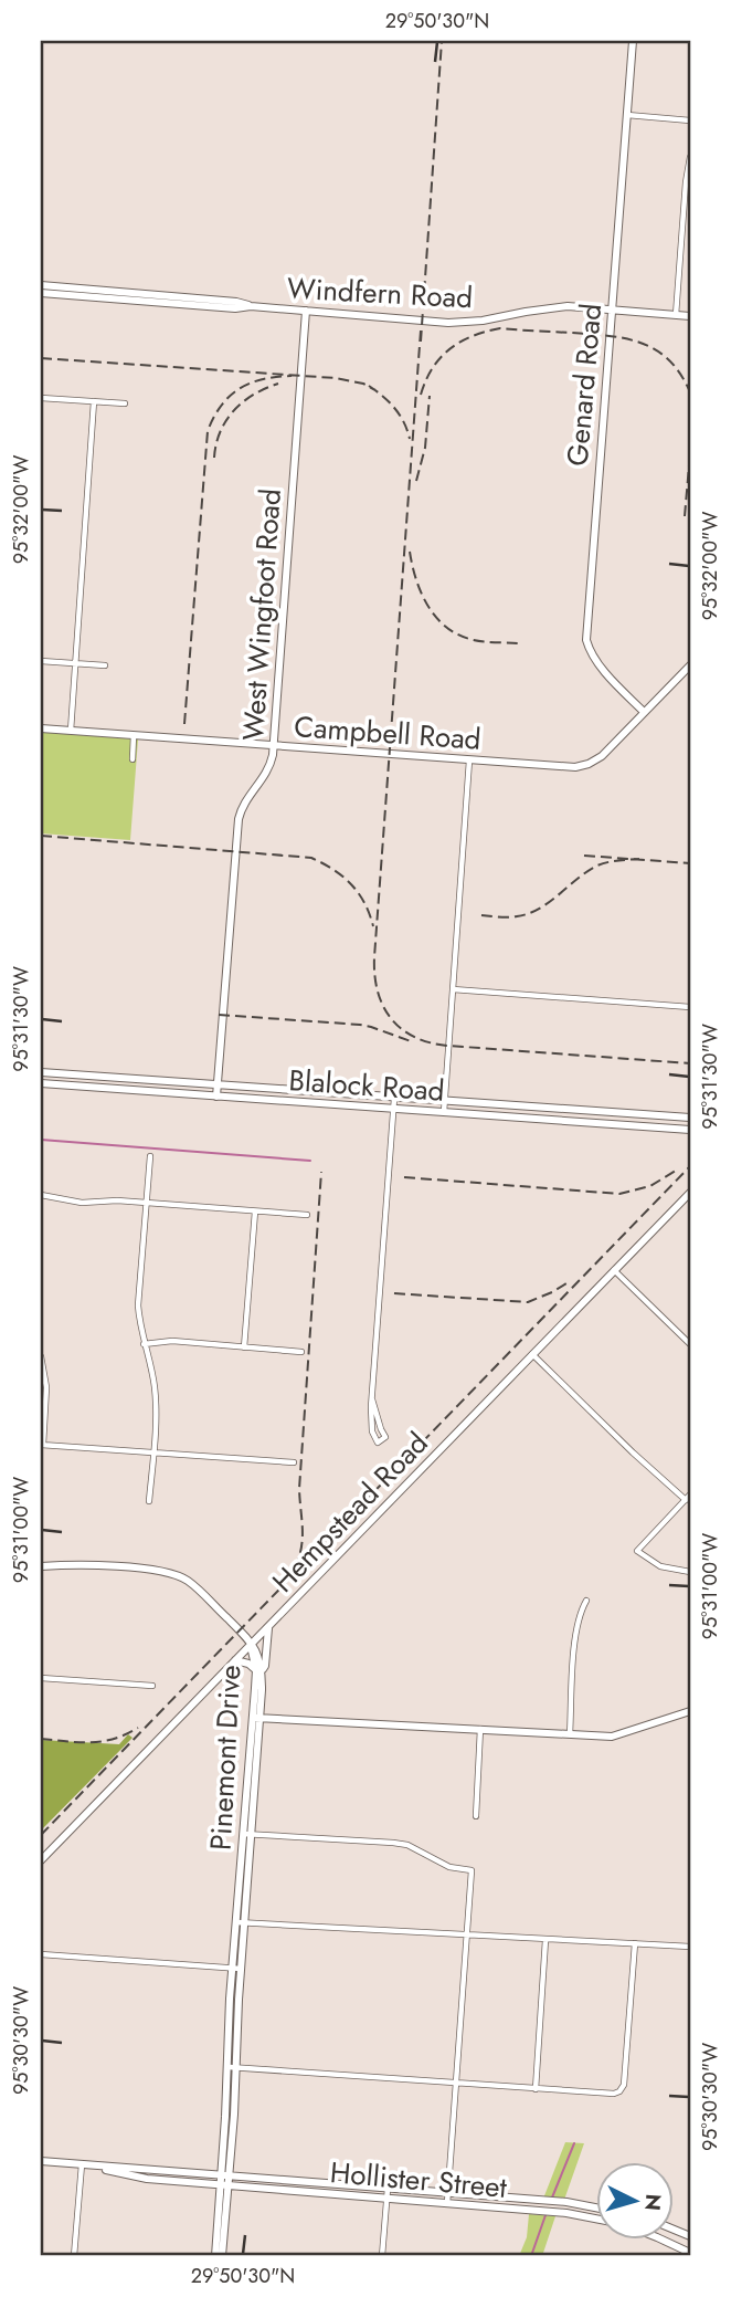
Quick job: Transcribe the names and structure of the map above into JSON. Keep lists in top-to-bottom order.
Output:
{
  "streets": {
    "street": [
      "Windfern Road",
      "Genard Road",
      "West Wingfoot Road",
      "Campbell Road",
      "Blalock Road",
      "Hempstead Road",
      "Pinemont Drive",
      "Hollister Street"
    ]
  },
  "crossings": [
    ["Windfern Road", "Genard Road"],
    ["Windfern Road", "West Wingfoot Road"],
    ["Genard Road", "Campbell Road"],
    ["West Wingfoot Road", "Campbell Road"],
    ["West Wingfoot Road", "Blalock Road"],
    ["Hempstead Road", "Pinemont Drive"],
    ["Pinemont Drive", "Hollister Street"]
  ],
  "north": "right",
  "coordinates": [
    "29°50'30\"N",
    "95°32'00\"W",
    "95°31'30\"W",
    "95°31'00\"W",
    "95°30'30\"W"
  ]
}
